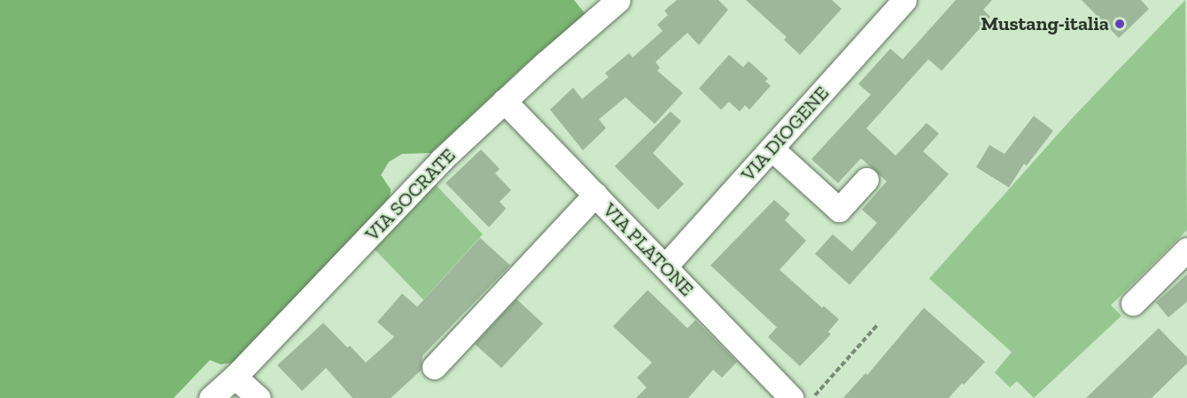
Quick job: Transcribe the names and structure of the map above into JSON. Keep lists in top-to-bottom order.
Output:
{
  "streets": {
    "street": ["VIA DIOGENE", "VIA SOCRATE", "VIA PLATONE"]
  },
  "crossings": [
    ["VIA DIOGENE", "VIA PLATONE"],
    ["VIA SOCRATE", "VIA PLATONE"]
  ],
  "places": ["Mustang-italia"]
}
